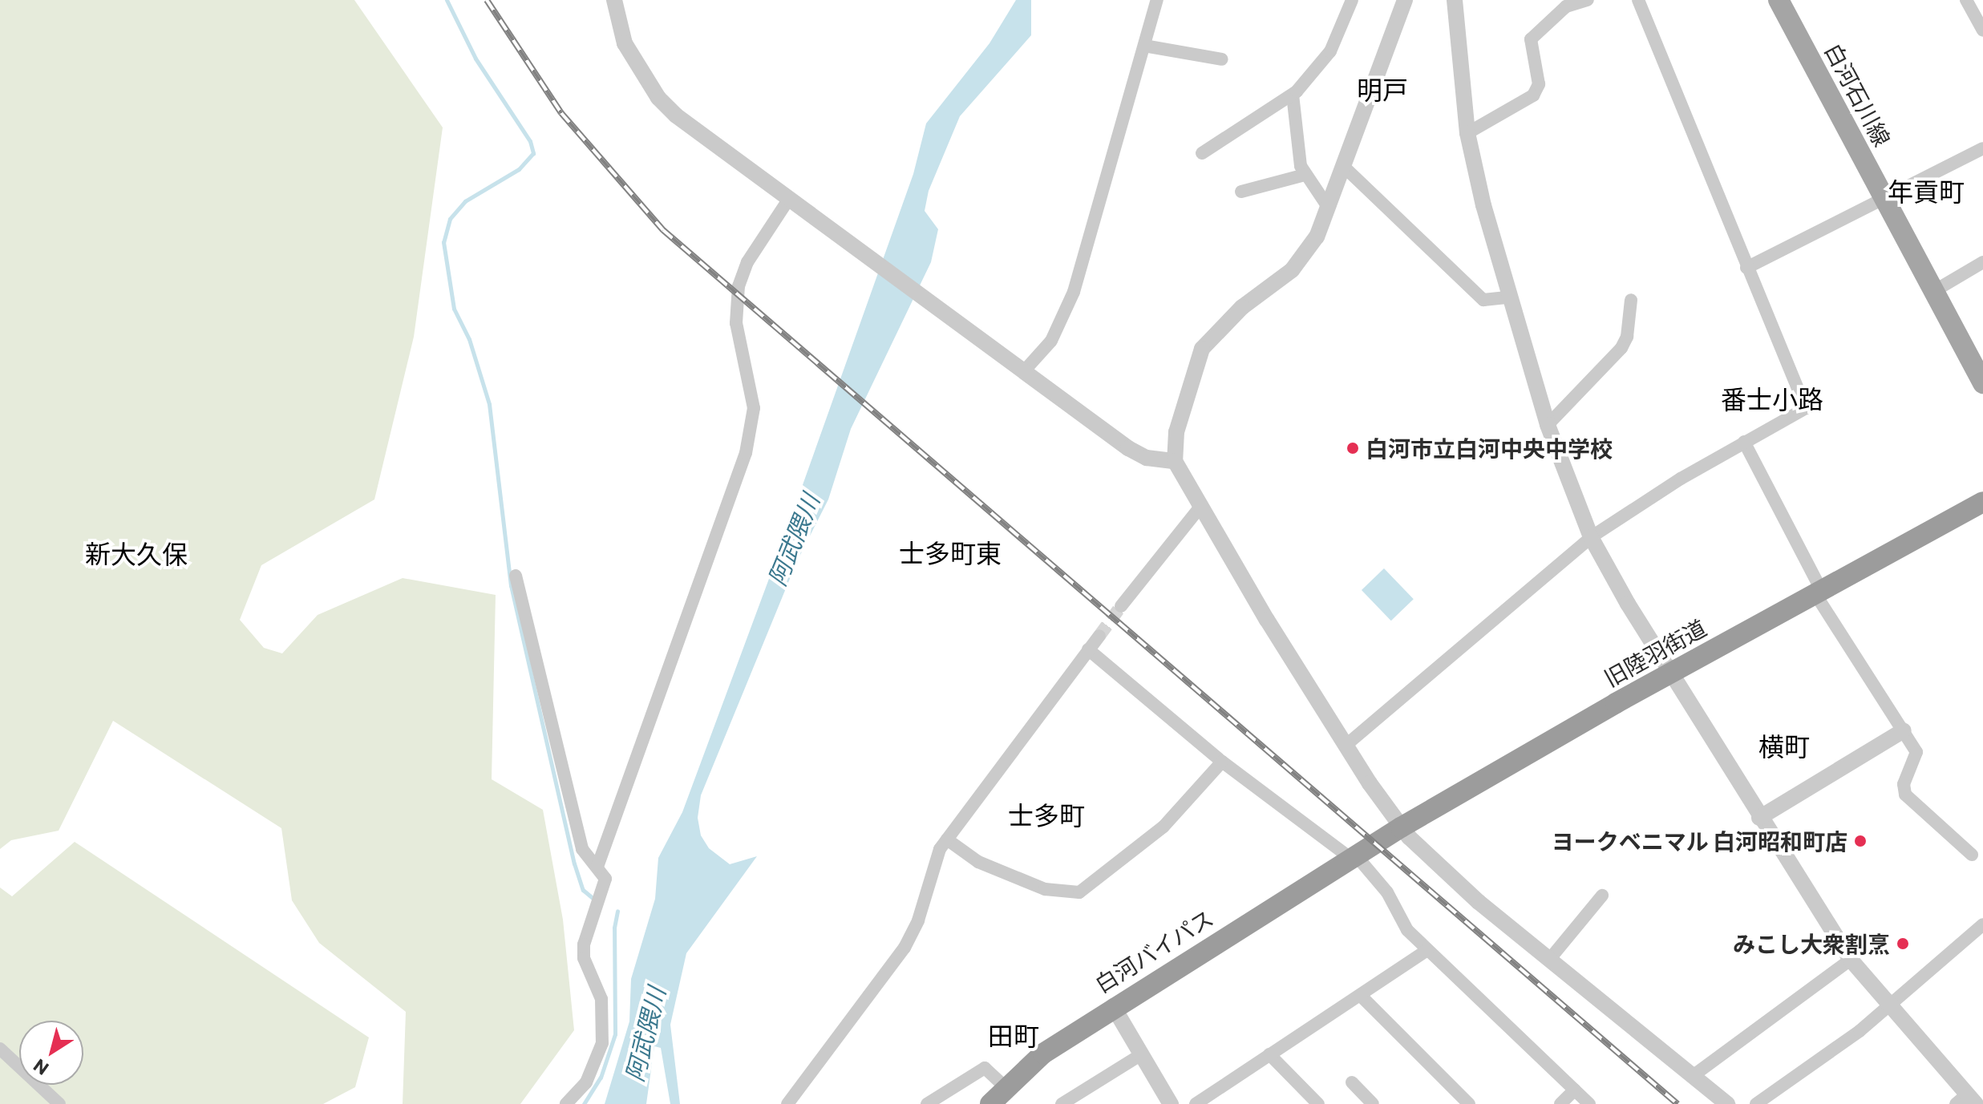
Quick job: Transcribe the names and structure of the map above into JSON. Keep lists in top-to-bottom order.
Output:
{
  "streets": {
    "highway": ["旧陸羽街道", "白河バイパス"],
    "main road": ["白河石川線"]
  },
  "crossings": [
    ["旧陸羽街道", "白河バイパス"]
  ],
  "districts": [
    "明戸",
    "年貢町",
    "番士小路",
    "士多町東",
    "新大久保",
    "横町",
    "士多町",
    "田町"
  ],
  "water": ["阿武隈川"],
  "places": ["白河市立白河中央中学校", "ヨークベニマル 白河昭和町店", "みこし大衆割烹"],
  "north": "bottom left"
}
